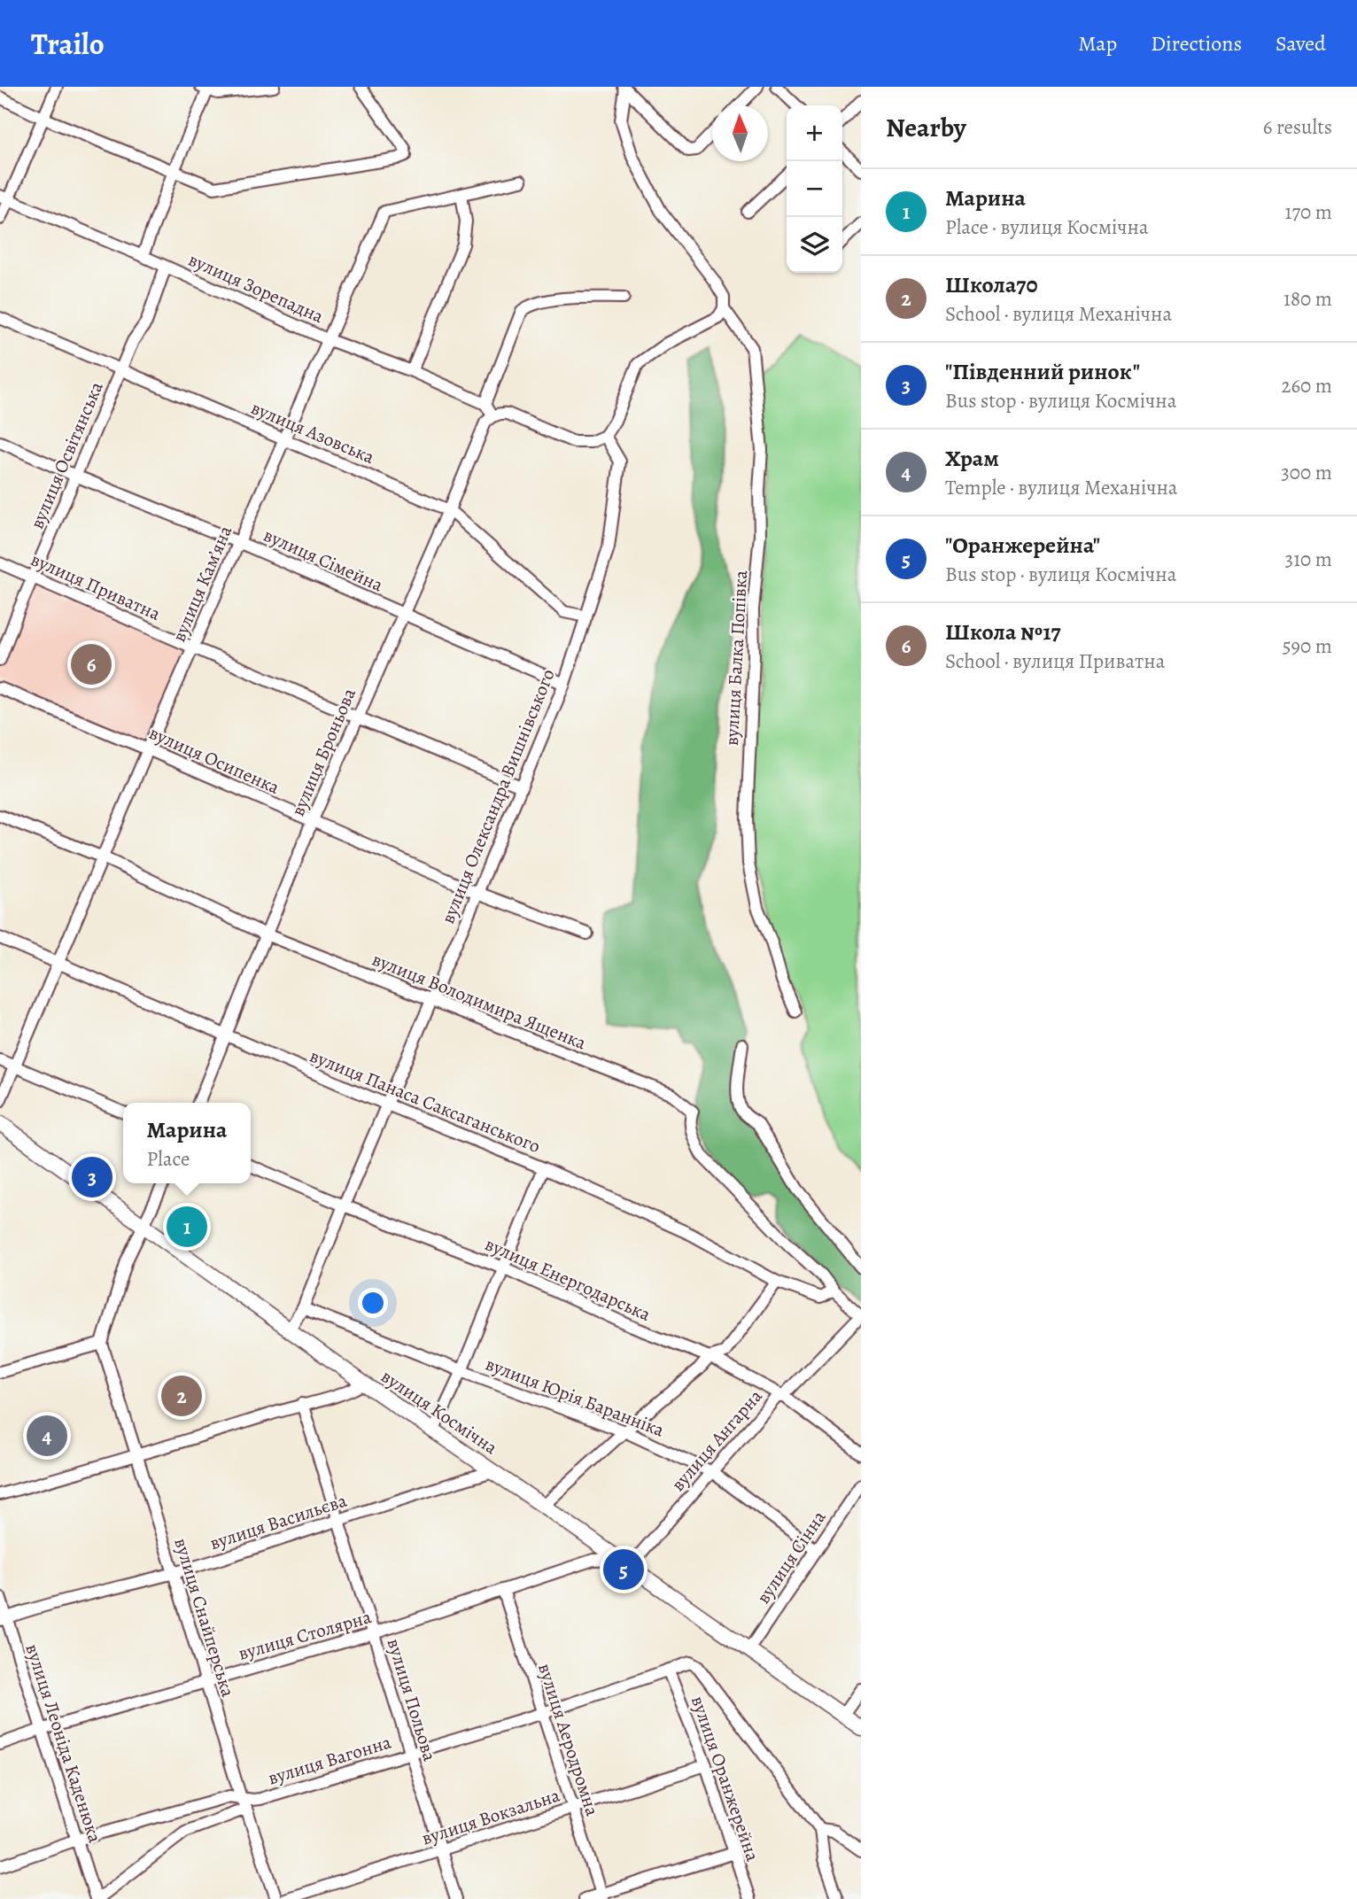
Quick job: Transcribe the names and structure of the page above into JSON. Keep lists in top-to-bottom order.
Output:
{
  "streets": {
    "main road": ["вулиця Космічна"],
    "street": [
      "вулиця Зорепадна",
      "вулиця Азовська",
      "вулиця Освітянська",
      "вулиця Сімейна",
      "вулиця Кам’яна",
      "вулиця Приватна",
      "вулиця Балка Попівка",
      "вулиця Броньова",
      "вулиця Осипенка",
      "вулиця Олександра Вишнівського",
      "вулиця Володимира Ященка",
      "вулиця Панаса Саксаганського",
      "вулиця Енергодарська",
      "вулиця Юрія Баранніка",
      "вулиця Ангарна",
      "вулиця Васильєва",
      "вулиця Сінна",
      "вулиця Снайперська",
      "вулиця Столярна",
      "вулиця Польова",
      "вулиця Аеродромна",
      "вулиця Леоніда Каденюка",
      "вулиця Вагонна",
      "вулиця Оранжерейна",
      "вулиця Вокзальна"
    ]
  },
  "crossings": [
    ["вулиця Зорепадна", "вулиця Освітянська"],
    ["вулиця Зорепадна", "вулиця Кам’яна"],
    ["вулиця Азовська", "вулиця Освітянська"],
    ["вулиця Азовська", "вулиця Кам’яна"],
    ["вулиця Азовська", "вулиця Броньова"],
    ["вулиця Азовська", "вулиця Олександра Вишнівського"],
    ["вулиця Освітянська", "вулиця Сімейна"],
    ["вулиця Освітянська", "вулиця Приватна"],
    ["вулиця Сімейна", "вулиця Кам’яна"],
    ["вулиця Сімейна", "вулиця Броньова"],
    ["вулиця Сімейна", "вулиця Олександра Вишнівського"],
    ["вулиця Кам’яна", "вулиця Приватна"],
    ["вулиця Кам’яна", "вулиця Осипенка"],
    ["вулиця Кам’яна", "вулиця Володимира Ященка"],
    ["вулиця Кам’яна", "вулиця Панаса Саксаганського"],
    ["вулиця Приватна", "вулиця Броньова"],
    ["вулиця Приватна", "вулиця Олександра Вишнівського"],
    ["вулиця Броньова", "вулиця Осипенка"],
    ["вулиця Броньова", "вулиця Володимира Ященка"],
    ["вулиця Броньова", "вулиця Панаса Саксаганського"],
    ["вулиця Осипенка", "вулиця Олександра Вишнівського"],
    ["вулиця Олександра Вишнівського", "вулиця Володимира Ященка"],
    ["вулиця Олександра Вишнівського", "вулиця Панаса Саксаганського"],
    ["вулиця Олександра Вишнівського", "вулиця Енергодарська"],
    ["вулиця Олександра Вишнівського", "вулиця Юрія Баранніка"],
    ["вулиця Олександра Вишнівського", "вулиця Космічна"],
    ["вулиця Володимира Ященка", "вулиця Панаса Саксаганського"],
    ["вулиця Володимира Ященка", "вулиця Ангарна"],
    ["вулиця Енергодарська", "вулиця Ангарна"],
    ["вулиця Юрія Баранніка", "вулиця Ангарна"],
    ["вулиця Юрія Баранніка", "вулиця Сінна"],
    ["вулиця Космічна", "вулиця Ангарна"],
    ["вулиця Космічна", "вулиця Васильєва"],
    ["вулиця Космічна", "вулиця Сінна"],
    ["вулиця Космічна", "вулиця Столярна"],
    ["вулиця Ангарна", "вулиця Столярна"],
    ["вулиця Васильєва", "вулиця Снайперська"],
    ["вулиця Васильєва", "вулиця Польова"],
    ["вулиця Васильєва", "вулиця Леоніда Каденюка"],
    ["вулиця Снайперська", "вулиця Столярна"],
    ["вулиця Снайперська", "вулиця Вагонна"],
    ["вулиця Столярна", "вулиця Польова"],
    ["вулиця Столярна", "вулиця Аеродромна"],
    ["вулиця Столярна", "вулиця Леоніда Каденюка"],
    ["вулиця Польова", "вулиця Вагонна"],
    ["вулиця Польова", "вулиця Вокзальна"],
    ["вулиця Аеродромна", "вулиця Вагонна"],
    ["вулиця Аеродромна", "вулиця Вокзальна"],
    ["вулиця Леоніда Каденюка", "вулиця Вагонна"],
    ["вулиця Вагонна", "вулиця Оранжерейна"],
    ["вулиця Оранжерейна", "вулиця Вокзальна"]
  ],
  "north": "top",
  "page": {
    "header": "Trailo",
    "nav": ["Map", "Directions", "Saved"],
    "heading": ["Nearby", "6 results"],
    "map_buttons": ["+", "−"],
    "list": [
      {
        "mark": "1",
        "name": "Марина",
        "note": "Place · вулиця Космічна",
        "value": "170 m"
      },
      {
        "mark": "2",
        "name": "Школа70",
        "note": "School · вулиця Механічна",
        "value": "180 m"
      },
      {
        "mark": "3",
        "name": "\"Південний ринок\"",
        "note": "Bus stop · вулиця Космічна",
        "value": "260 m"
      },
      {
        "mark": "4",
        "name": "Храм",
        "note": "Temple · вулиця Механічна",
        "value": "300 m"
      },
      {
        "mark": "5",
        "name": "\"Оранжерейна\"",
        "note": "Bus stop · вулиця Космічна",
        "value": "310 m"
      },
      {
        "mark": "6",
        "name": "Школа №17",
        "note": "School · вулиця Приватна",
        "value": "590 m"
      }
    ],
    "pins": [
      "6",
      "3",
      "1",
      "2",
      "4",
      "5"
    ],
    "popup": ["Марина", "Place"]
  }
}
